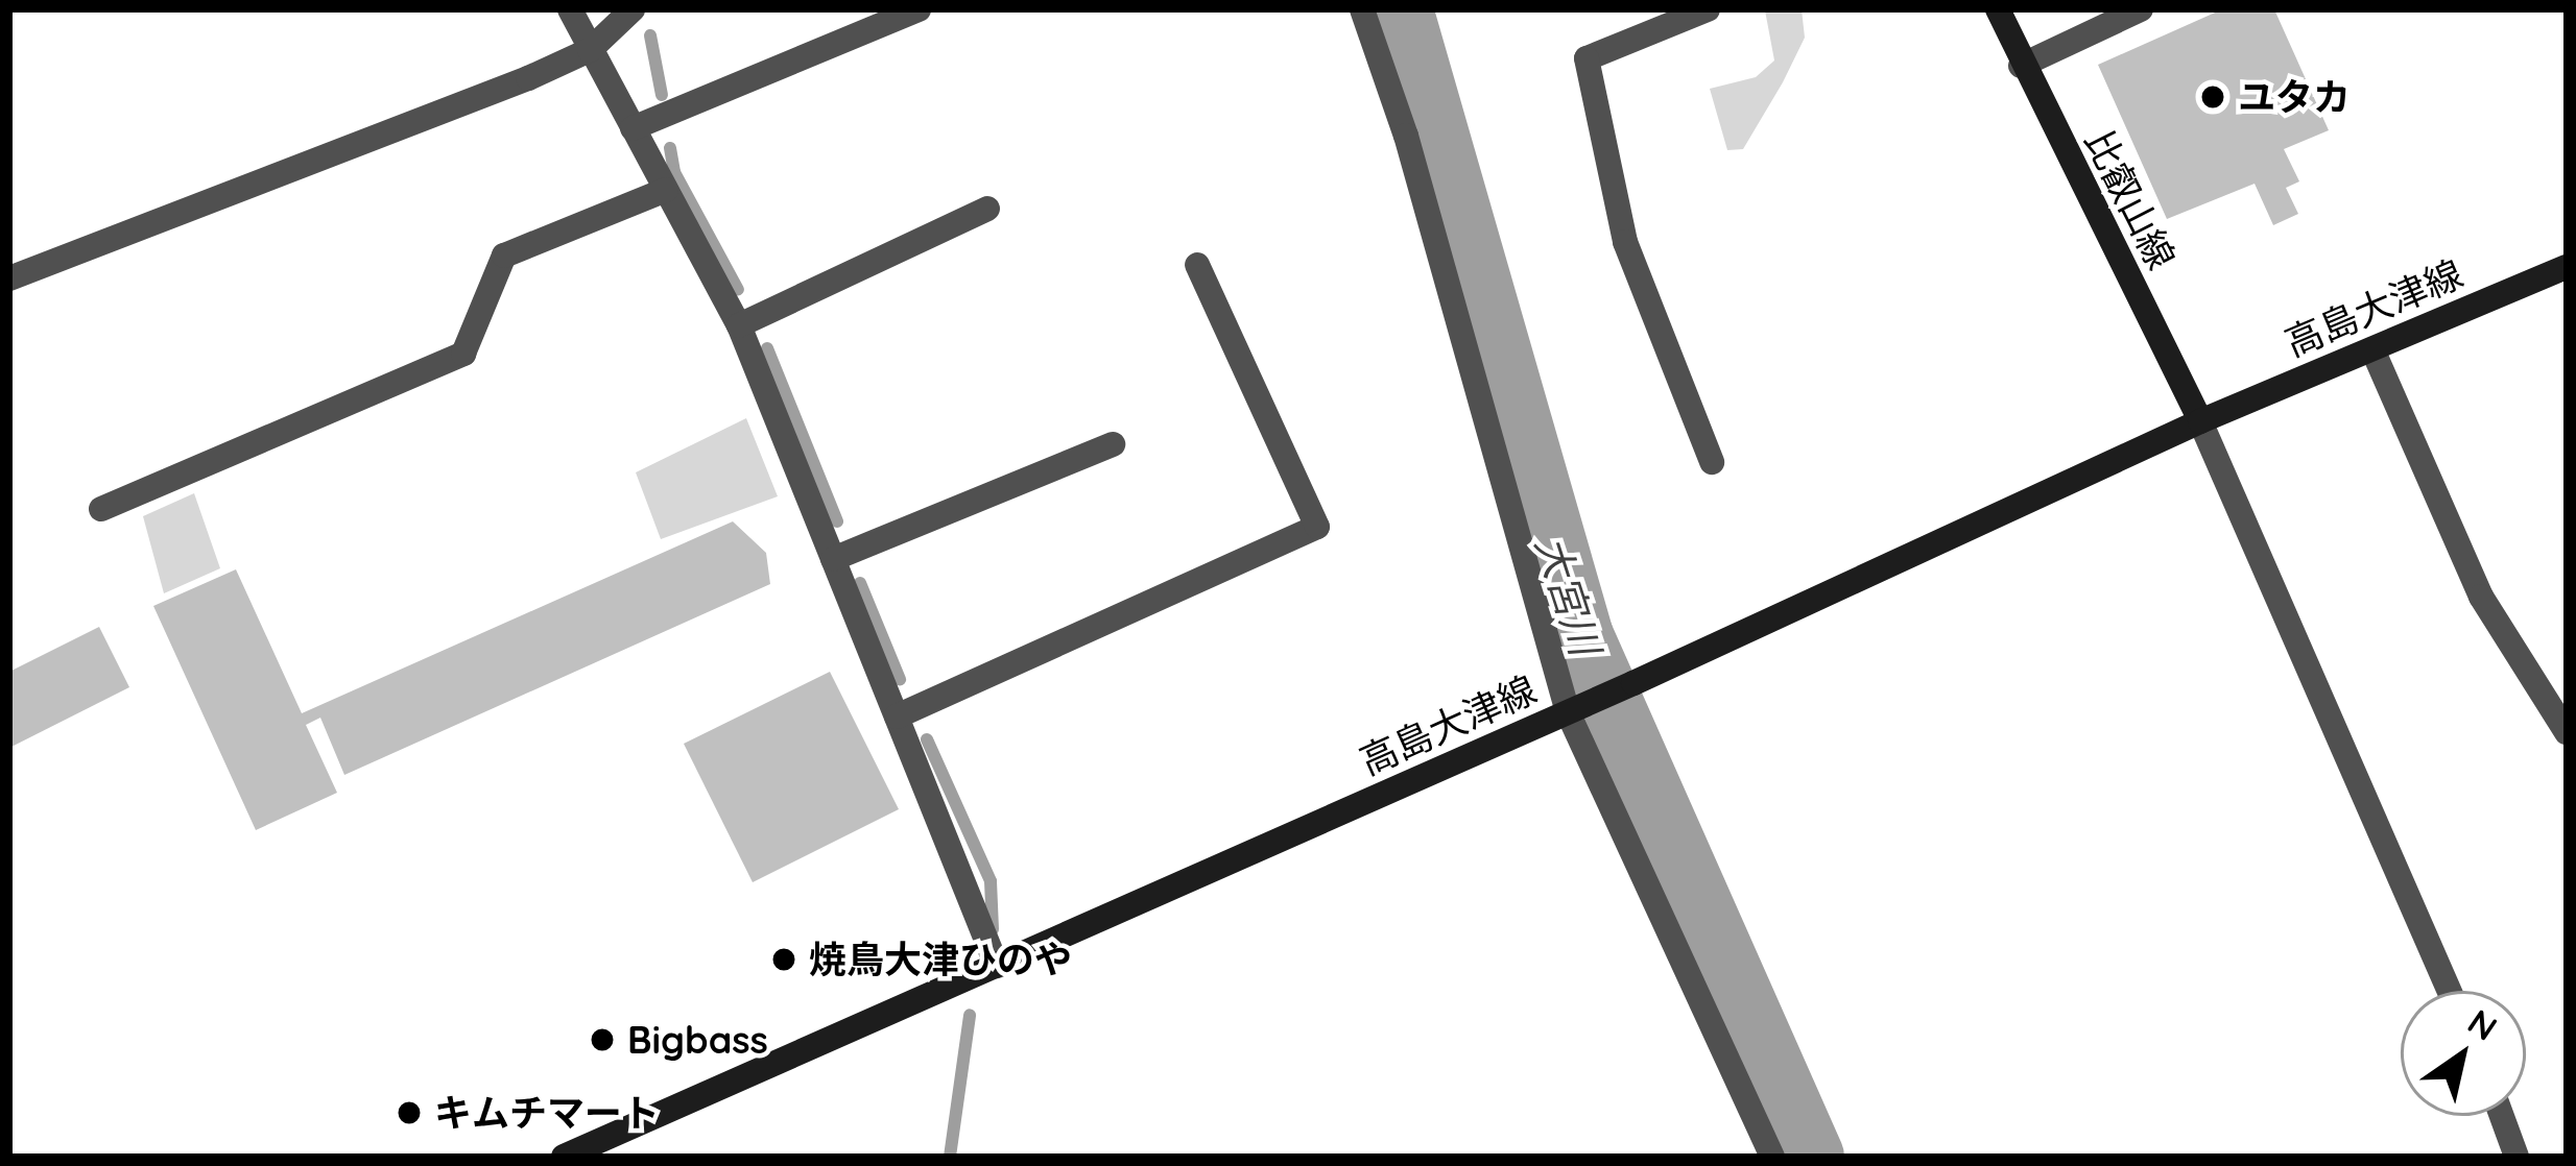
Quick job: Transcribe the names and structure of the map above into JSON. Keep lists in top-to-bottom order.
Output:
{
  "streets": {
    "main road": ["比叡山線", "高島大津線"]
  },
  "crossings": [
    ["比叡山線", "高島大津線"]
  ],
  "water": ["大宮川"],
  "places": [
    "ユタカ",
    "焼鳥大津ひのや",
    "Bigbass",
    "キムチマート"
  ],
  "north": "top right"
}
